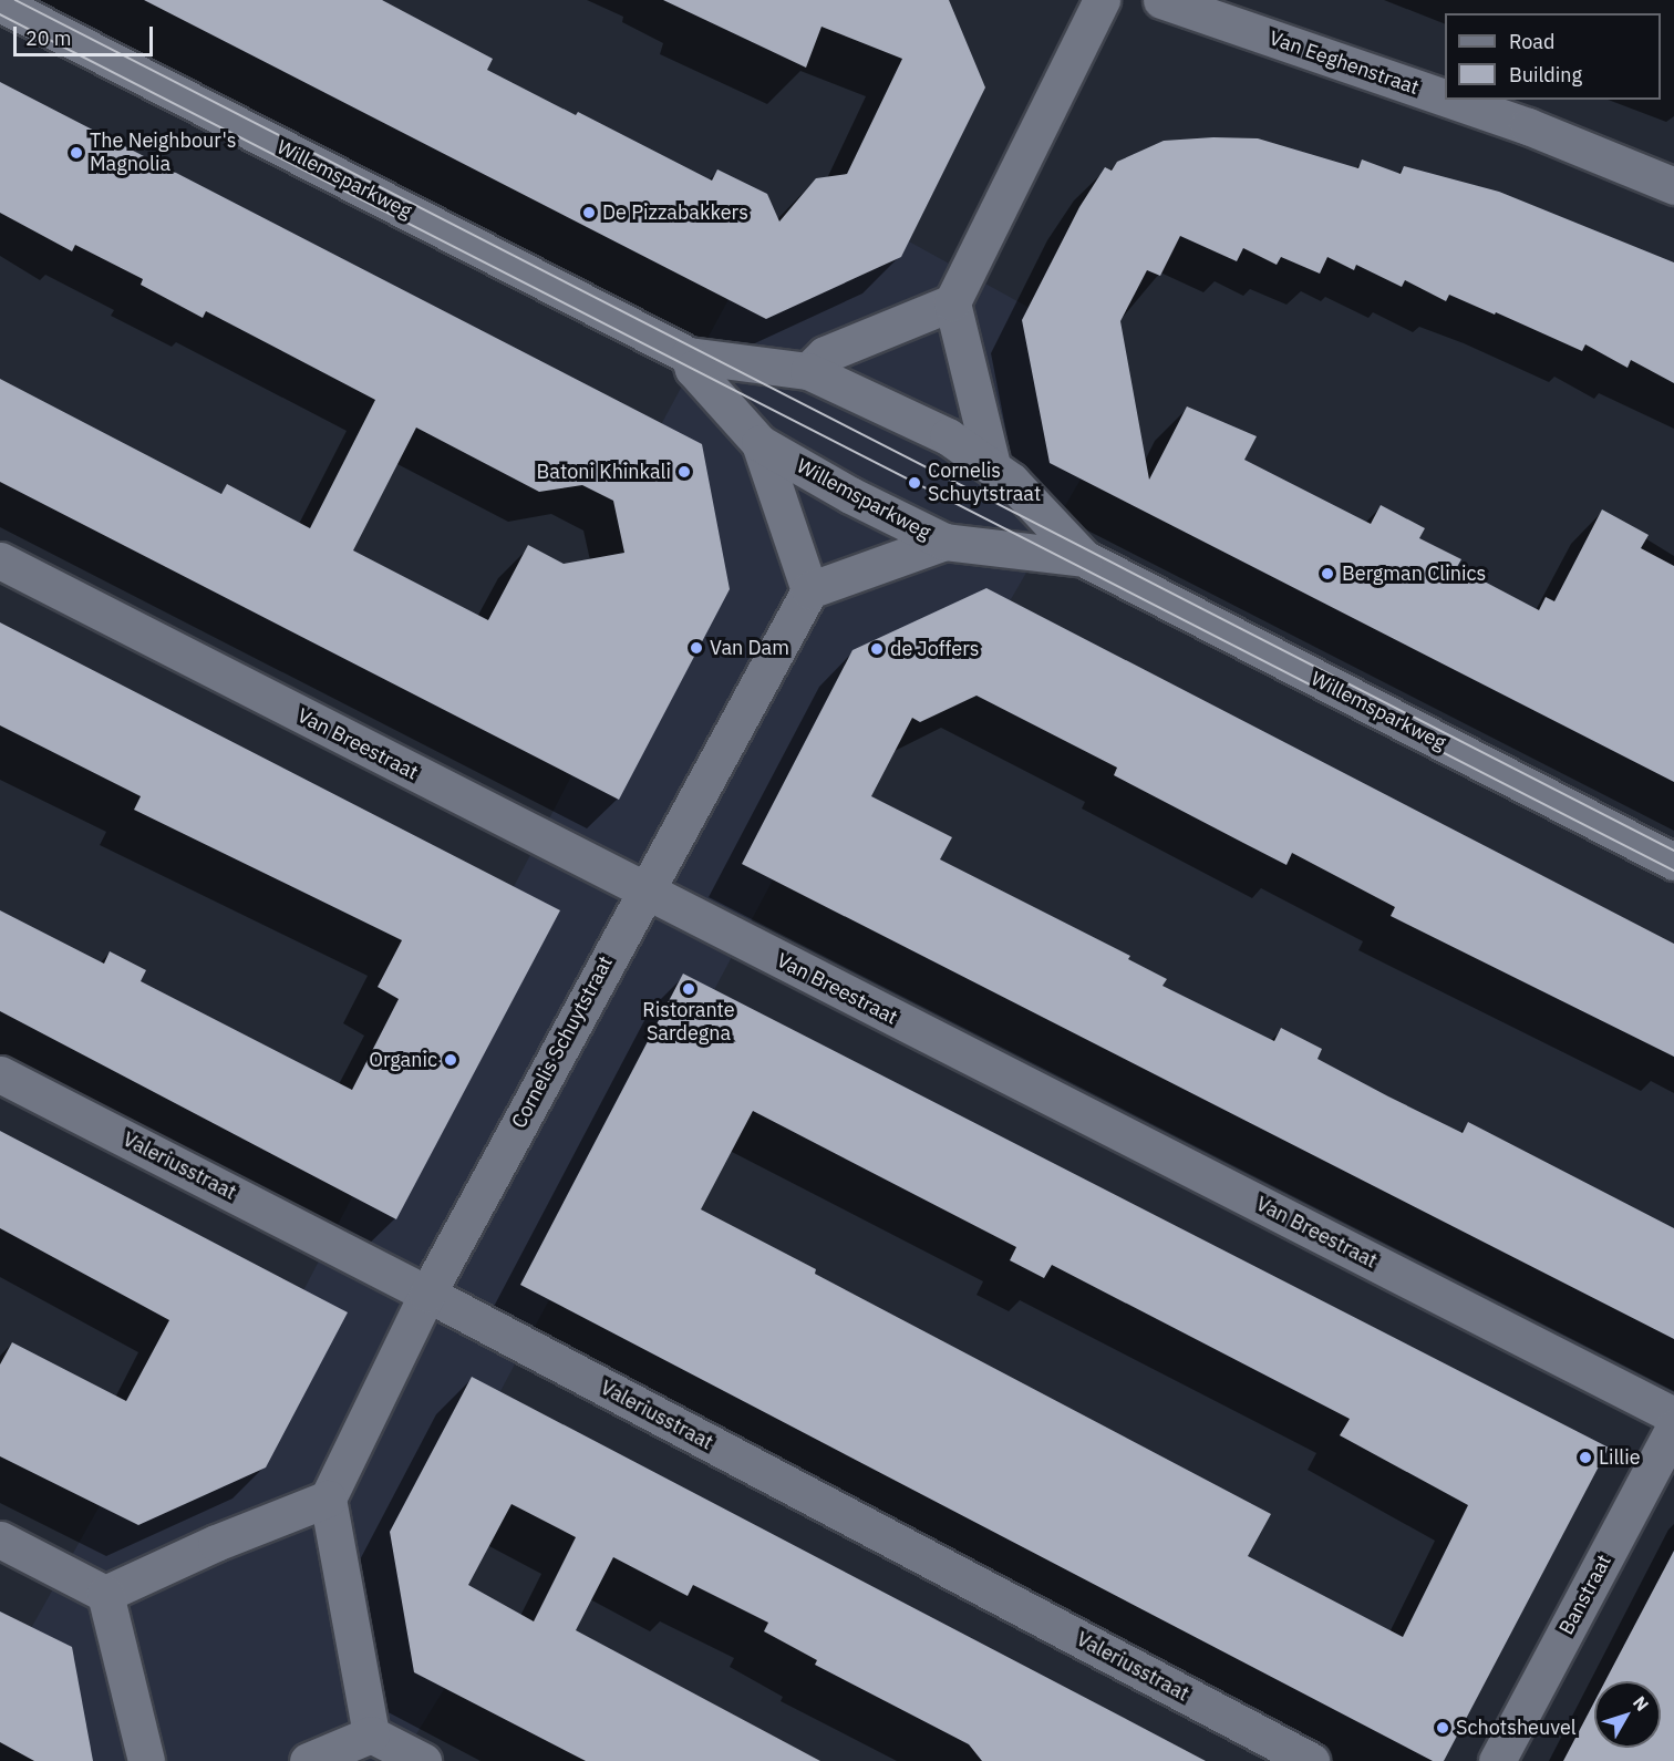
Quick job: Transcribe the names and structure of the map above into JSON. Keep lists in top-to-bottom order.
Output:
{
  "streets": {
    "street": [
      "Van Eeghenstraat",
      "Willemsparkweg",
      "Van Breestraat",
      "Cornelis Schuytstraat",
      "Valeriusstraat",
      "Banstraat"
    ]
  },
  "crossings": [
    ["Van Breestraat", "Cornelis Schuytstraat"],
    ["Cornelis Schuytstraat", "Valeriusstraat"]
  ],
  "places": [
    "The Neighbour's Magnolia",
    "De Pizzabakkers",
    "Batoni Khinkali",
    "Cornelis Schuytstraat",
    "Bergman Clinics",
    "Van Dam",
    "de Joffers",
    "Ristorante Sardegna",
    "Organic",
    "Lillie",
    "Schotsheuvel"
  ],
  "legend": ["Road", "Building"],
  "scale_bar": "20 m",
  "north": "top right"
}
